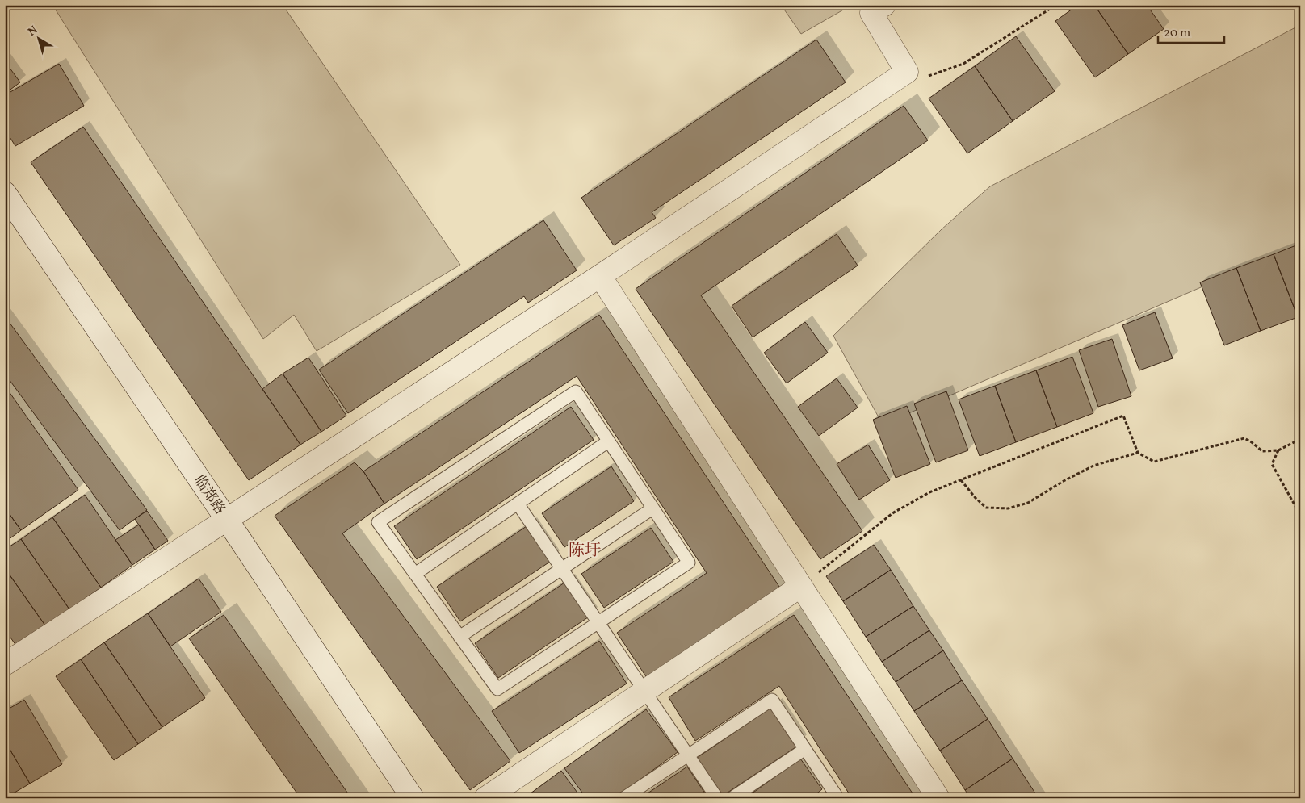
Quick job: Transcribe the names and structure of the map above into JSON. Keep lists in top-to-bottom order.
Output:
{
  "streets": {
    "street": ["临郑路"]
  },
  "districts": ["陈圩"],
  "scale_bar": "20 m",
  "north": "top left"
}
